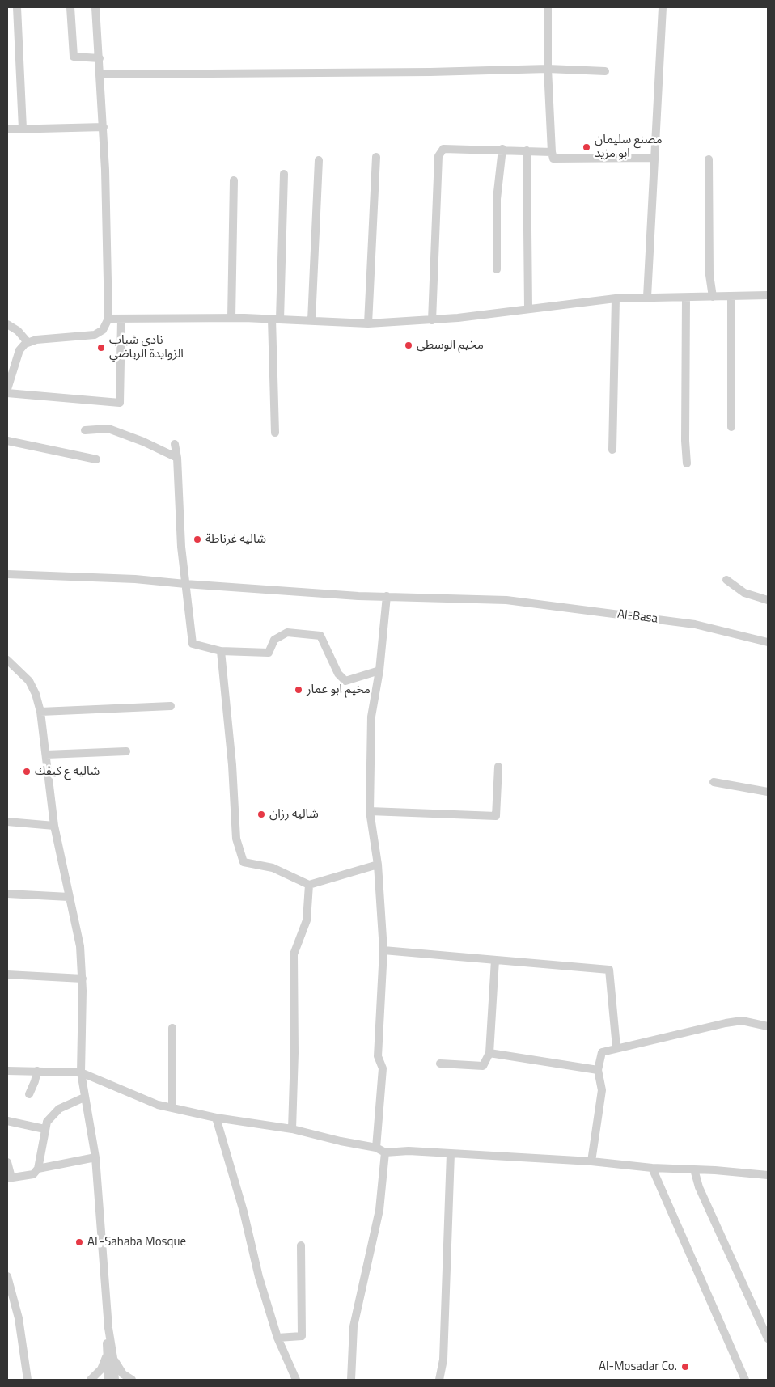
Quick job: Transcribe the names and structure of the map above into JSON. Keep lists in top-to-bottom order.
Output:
{
  "streets": {
    "street": ["Al-Basa"]
  },
  "places": [
    "مصنع سليمان ابو مزيد",
    "مخيم الوسطى",
    "نادي شباب الزوايدة الرياضي",
    "شاليه غرناطة",
    "مخيم ابو عمار",
    "شاليه ع كيفك",
    "شاليه رزان",
    "AL-Sahaba Mosque",
    "Al-Mosadar Co."
  ]
}
